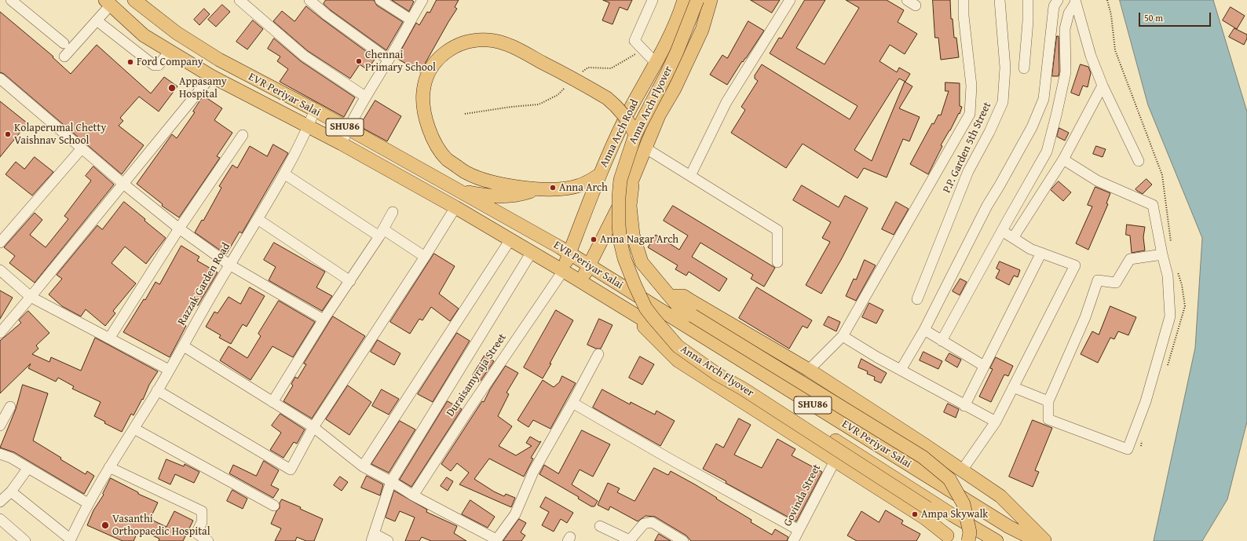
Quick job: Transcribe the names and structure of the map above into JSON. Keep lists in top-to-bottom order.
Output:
{
  "streets": {
    "main road": [
      "EVR Periyar Salai",
      "Anna Arch Flyover",
      "SHU86",
      "Anna Arch Road"
    ],
    "street": [
      "P.P. Garden 5th Street",
      "Razzak Garden Road",
      "Duraisamyraja Street",
      "Govinda Street"
    ]
  },
  "crossings": [
    ["EVR Periyar Salai", "Anna Arch Road"],
    ["EVR Periyar Salai", "Razzak Garden Road"],
    ["EVR Periyar Salai", "Duraisamyraja Street"],
    ["Anna Arch Road", "Duraisamyraja Street"]
  ],
  "places": [
    "Chennai Primary School",
    "Ford Company",
    "Appasamy Hospital",
    "Kolaperumal Chetty Vaishnav School",
    "Anna Arch",
    "Anna Nagar Arch",
    "Ampa Skywalk",
    "Vasanthi Orthopaedic Hospital"
  ],
  "scale_bar": "50 m"
}
